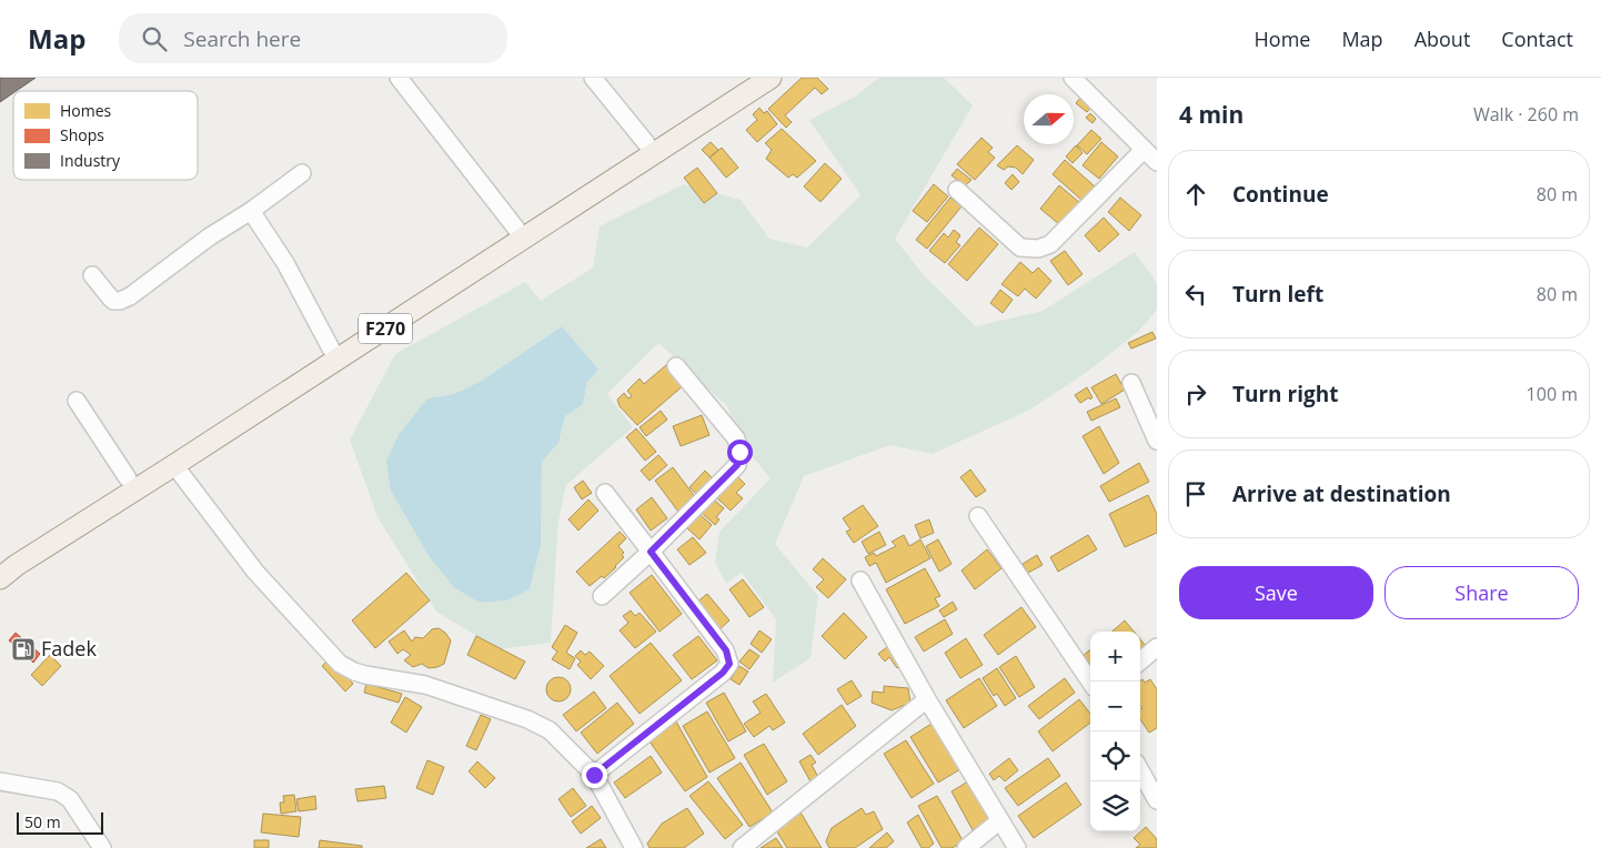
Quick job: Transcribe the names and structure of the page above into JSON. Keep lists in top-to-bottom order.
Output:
{
  "streets": {
    "main road": ["F270"]
  },
  "places": {
    "fuel station": ["Fadek"]
  },
  "legend": ["Homes", "Shops", "Industry"],
  "scale_bar": "50 m",
  "north": "right",
  "page": {
    "header": "Map",
    "search": "Search here",
    "nav": [
      "Home",
      "Map",
      "About",
      "Contact"
    ],
    "heading": ["4 min", "Walk · 260 m"],
    "list": [
      ["Continue", "80 m"],
      ["Turn left", "80 m"],
      ["Turn right", "100 m"],
      "Arrive at destination"
    ],
    "buttons": ["Save", "Share"],
    "map_buttons": ["+", "−"],
    "scale": "50 m"
  }
}
